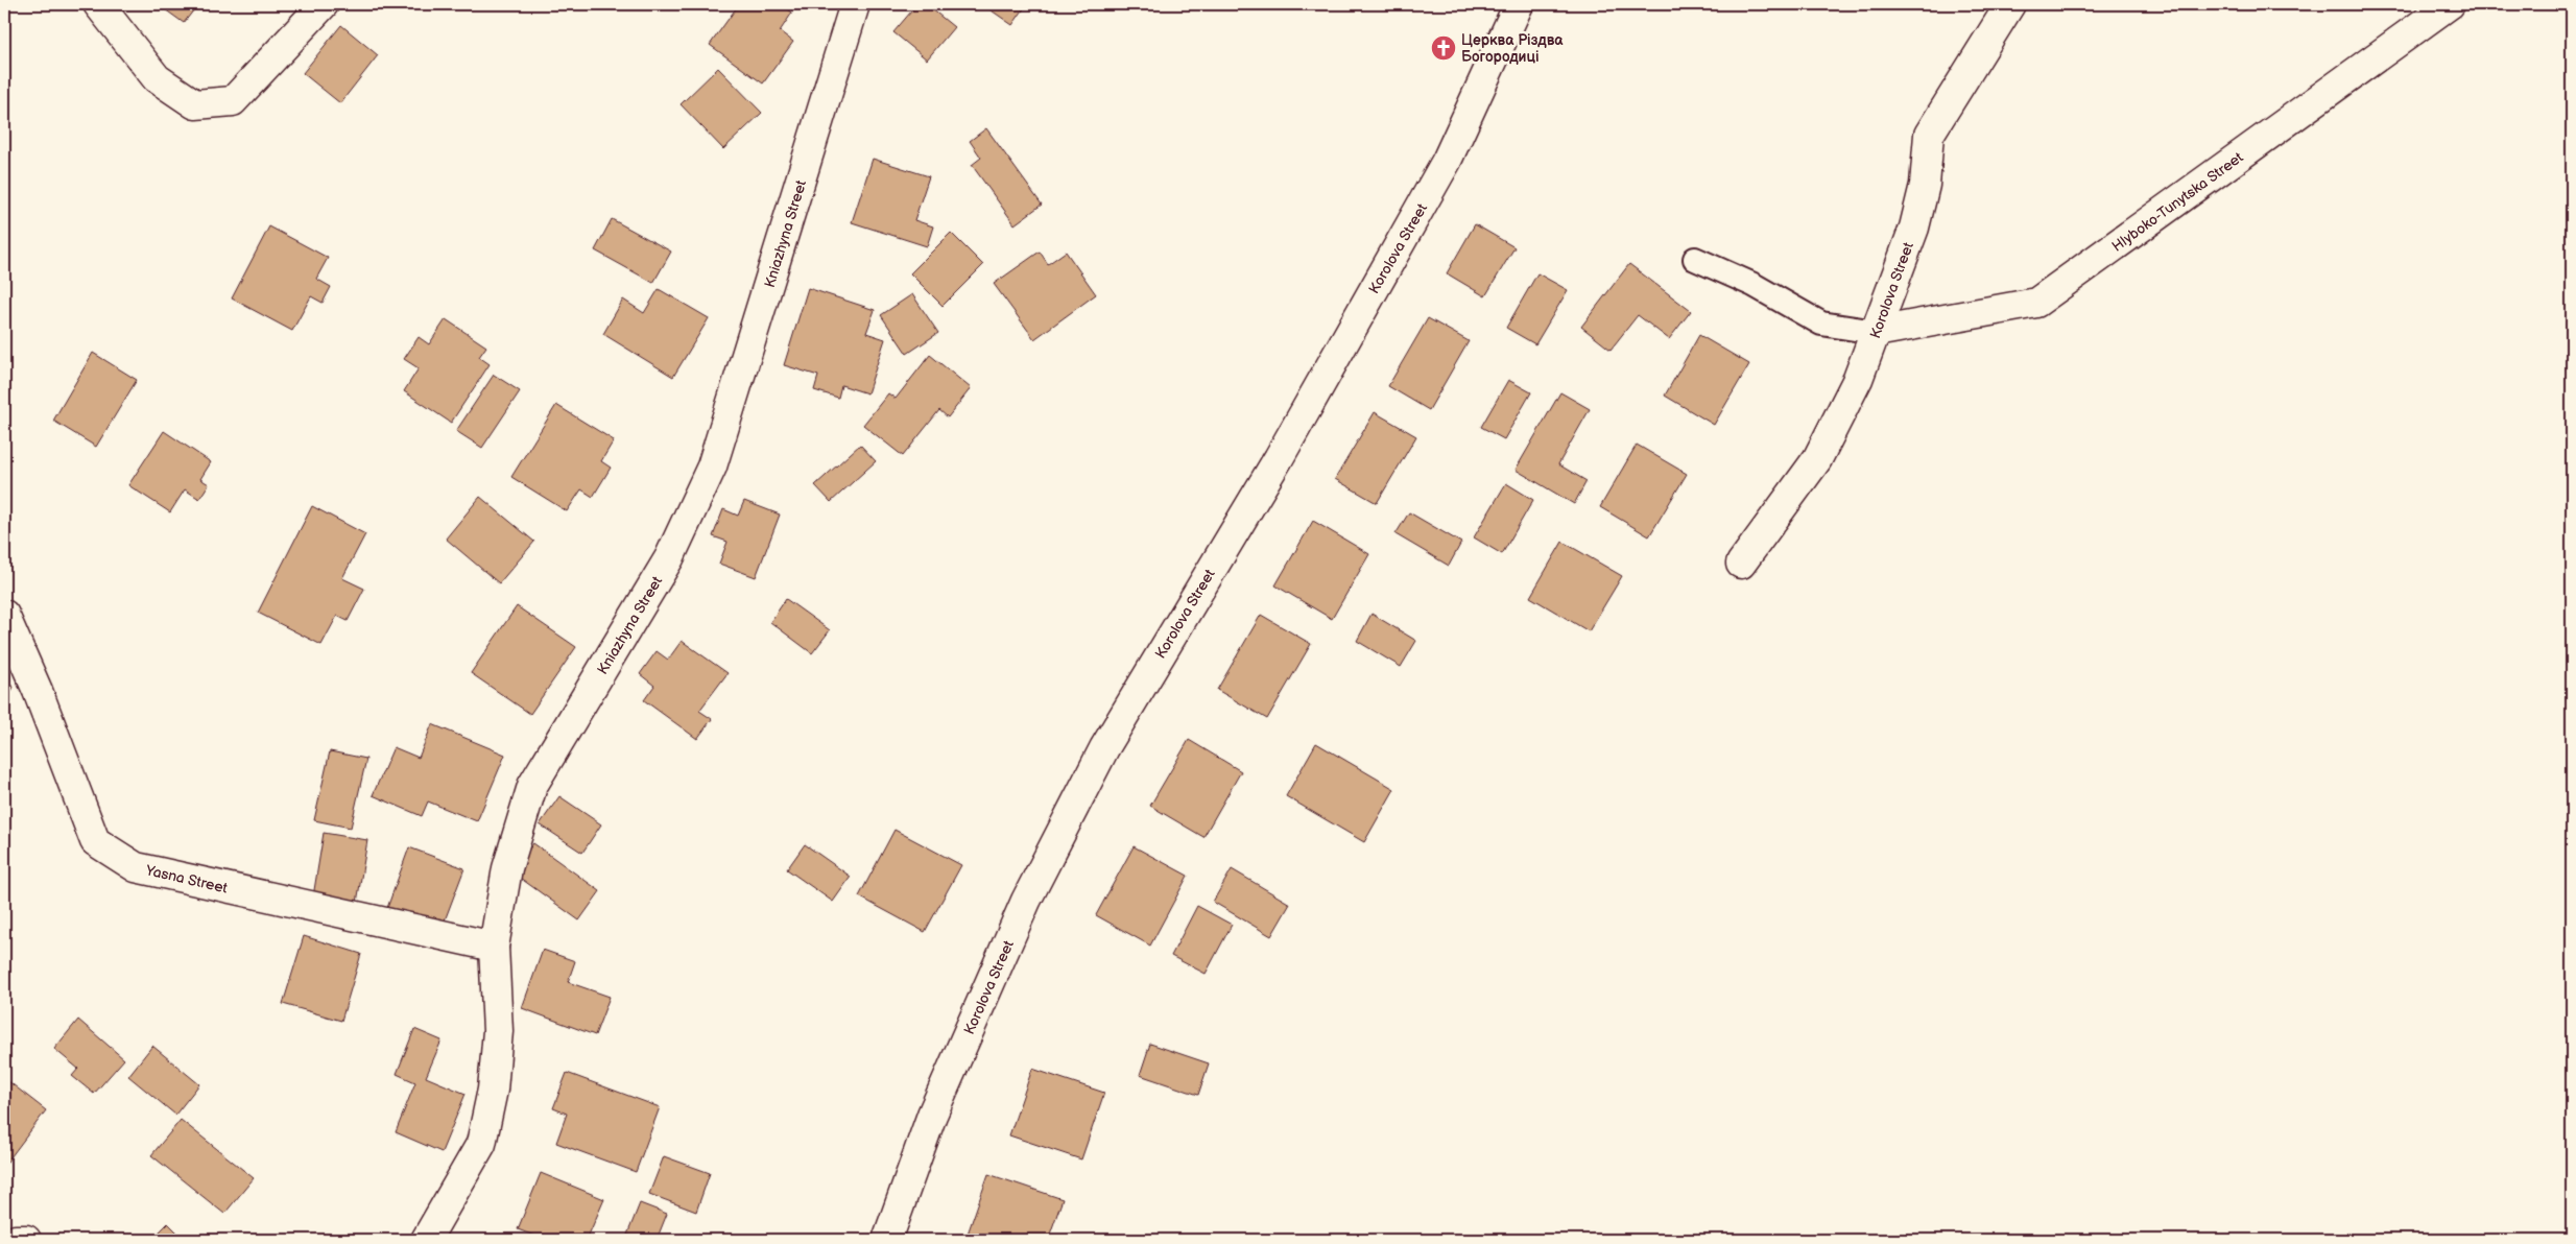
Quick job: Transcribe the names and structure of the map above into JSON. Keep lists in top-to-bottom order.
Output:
{
  "streets": {
    "street": [
      "Hlyboko-Tunytska Street",
      "Kniazhyna Street",
      "Korolova Street",
      "Yasna Street"
    ]
  },
  "crossings": [
    ["Hlyboko-Tunytska Street", "Korolova Street"],
    ["Kniazhyna Street", "Yasna Street"]
  ],
  "places": {
    "church": ["Церква Різдва Богородиці"]
  }
}
